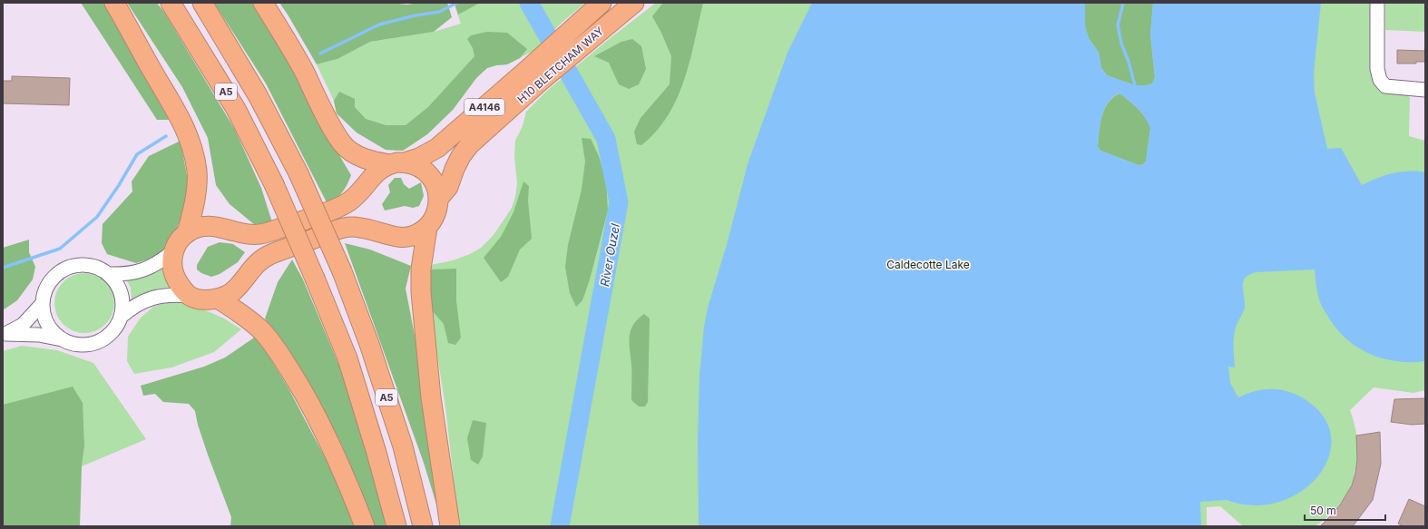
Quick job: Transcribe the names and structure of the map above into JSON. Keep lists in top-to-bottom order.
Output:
{
  "streets": {
    "highway": ["H10 BLETCHAM WAY", "A5", "A4146"]
  },
  "water": ["River Ouzel"],
  "parks": ["Caldecotte Lake"],
  "scale_bar": "50 m"
}
